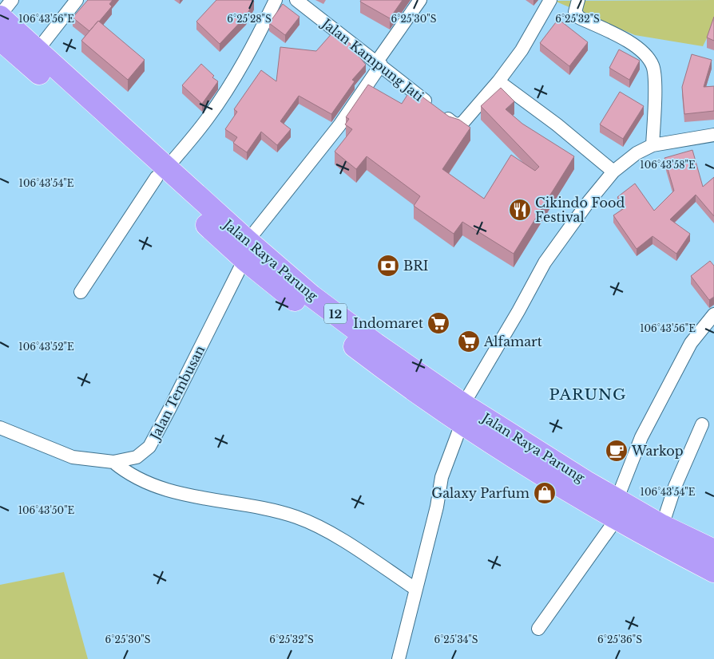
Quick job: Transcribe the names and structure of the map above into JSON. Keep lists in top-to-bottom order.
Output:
{
  "streets": {
    "highway": ["Jalan Raya Parung", "12"],
    "street": ["Jalan Kampung Jati", "Jalan Tembusan"]
  },
  "crossings": [
    ["Jalan Kampung Jati", "Jalan Tembusan"],
    ["Jalan Raya Parung", "Jalan Tembusan"]
  ],
  "districts": ["PARUNG"],
  "places": {
    "restaurant": ["Cikindo Food Festival"],
    "bank": ["BRI"],
    "supermarket": ["Indomaret", "Alfamart"],
    "cafe": ["Warkop"],
    "shop": ["Galaxy Parfum"]
  },
  "coordinates": [
    "106°43'56\"E",
    "6°25'28\"S",
    "6°25'30\"S",
    "6°25'32\"S",
    "106°43'58\"E",
    "106°43'54\"E",
    "106°43'52\"E",
    "106°43'50\"E",
    "6°25'34\"S",
    "6°25'36\"S"
  ]
}
